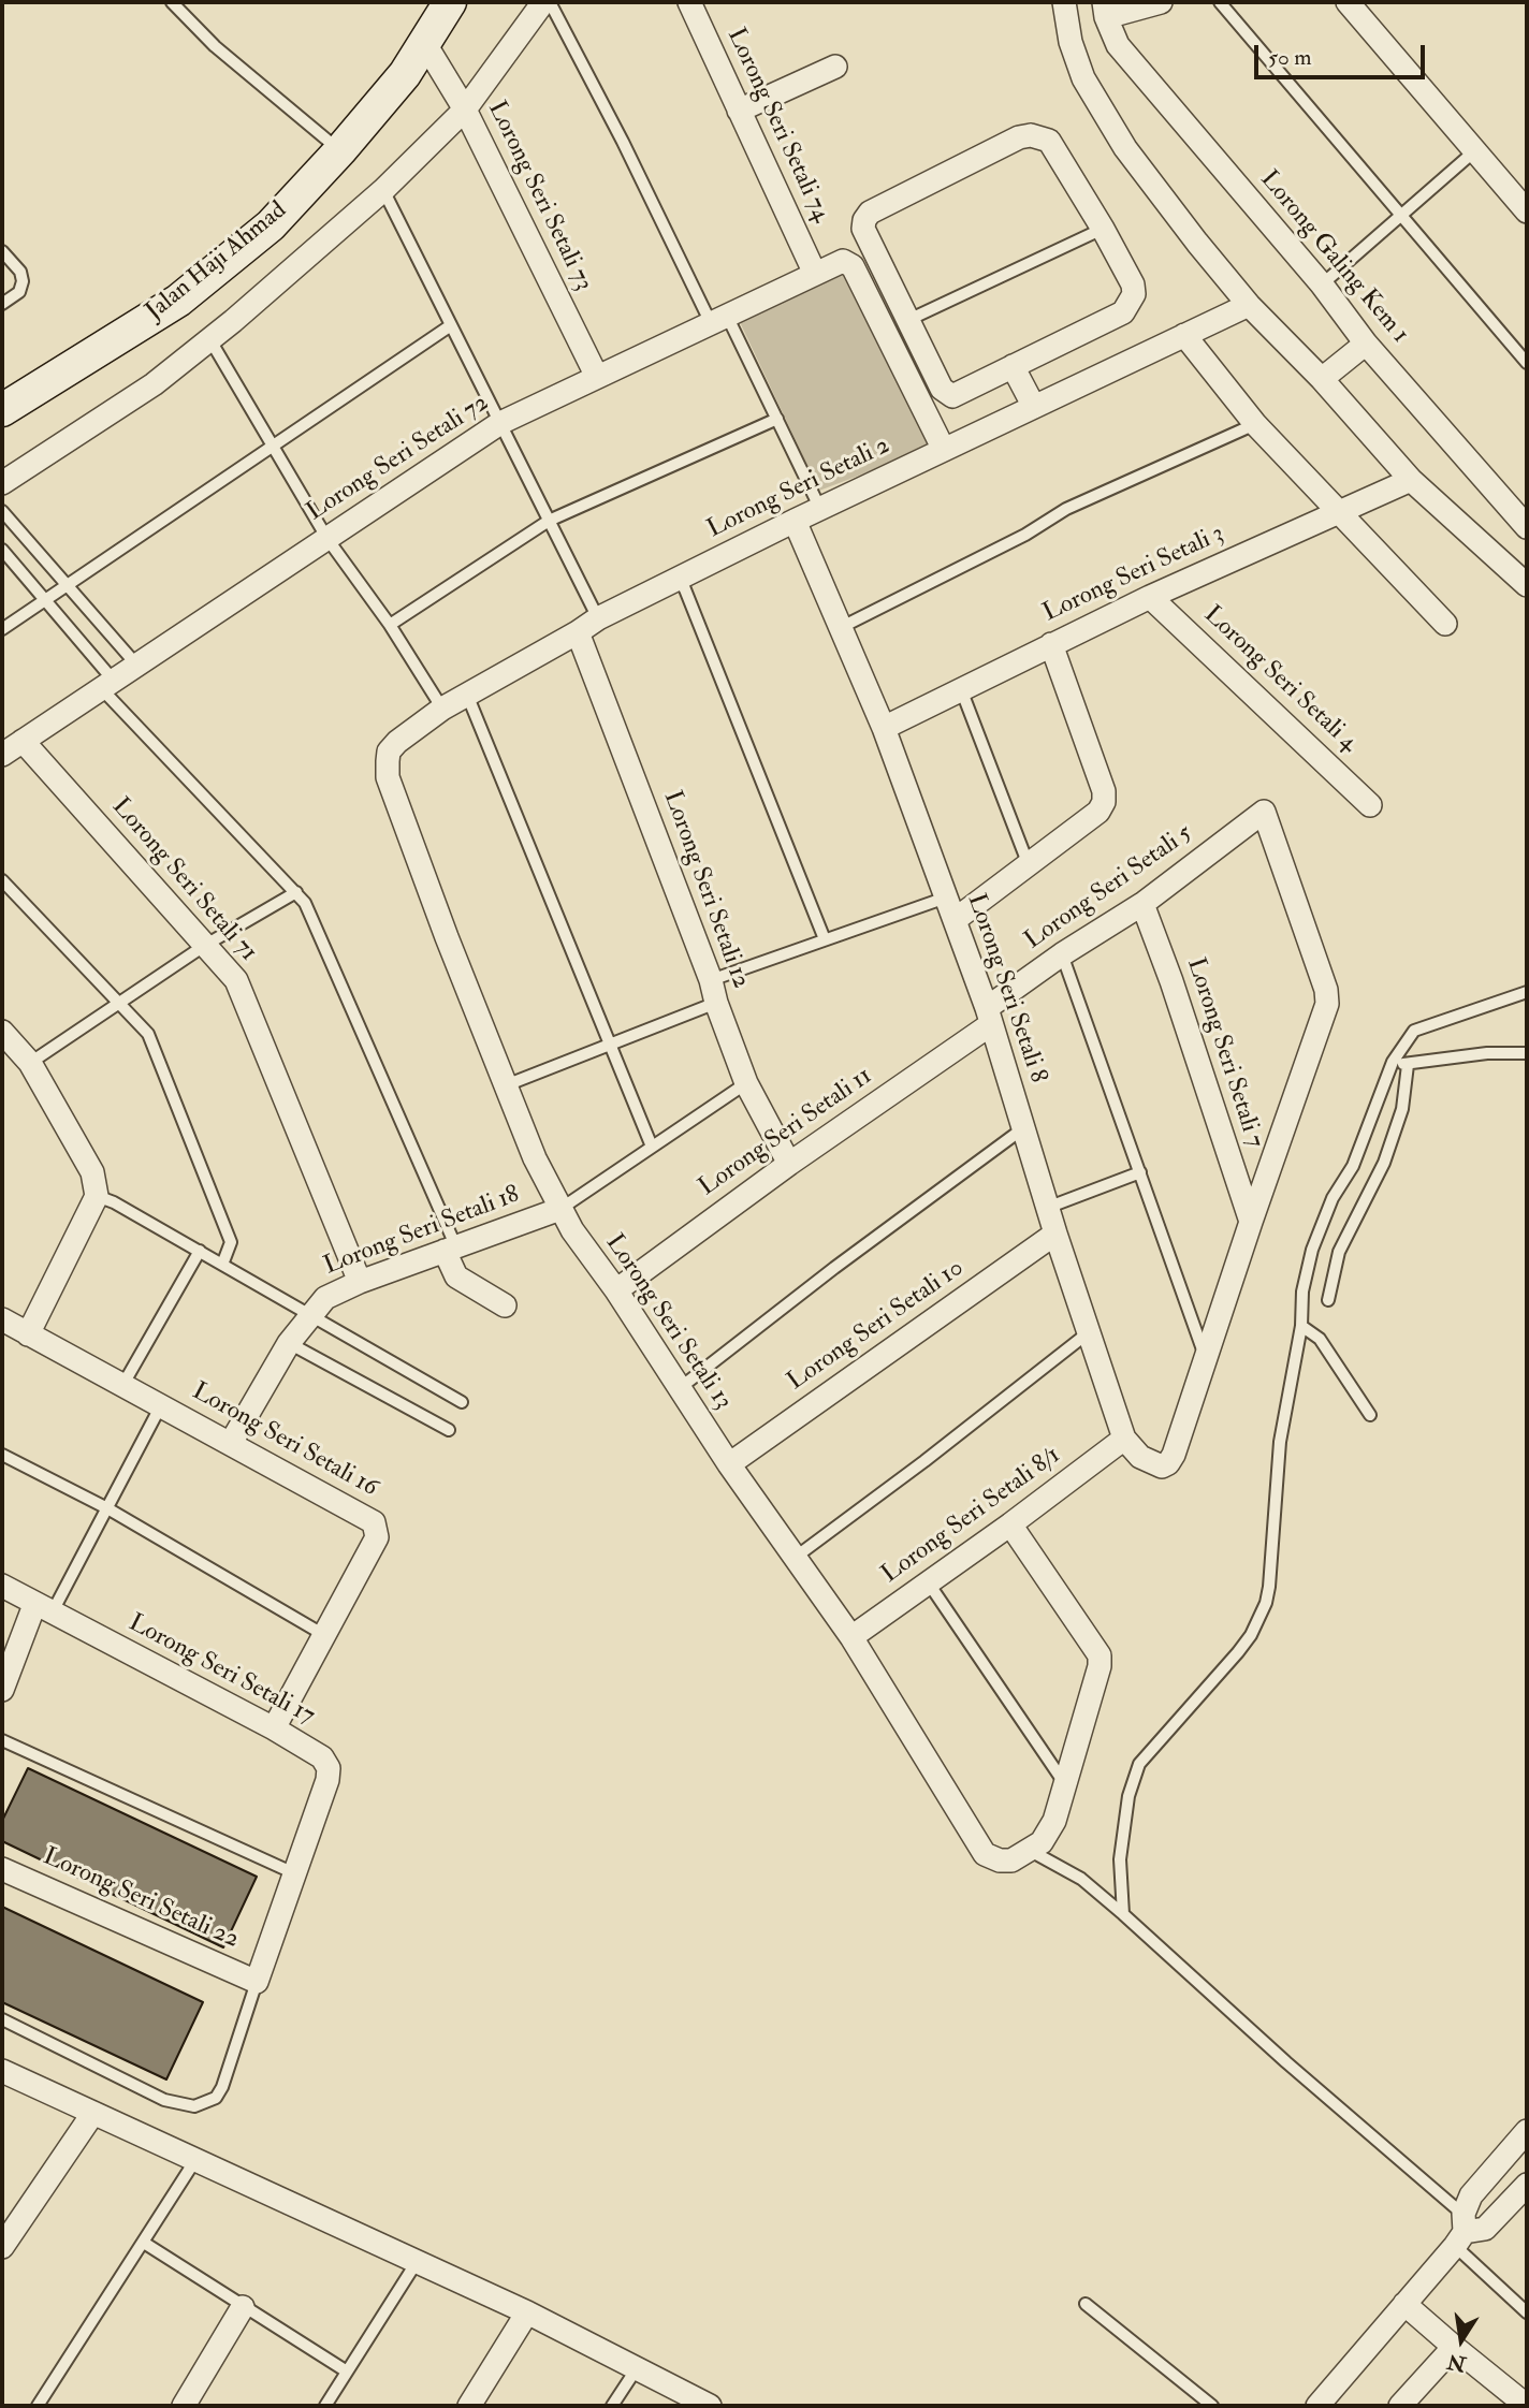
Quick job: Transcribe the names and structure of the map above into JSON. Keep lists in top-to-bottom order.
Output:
{
  "streets": {
    "street": [
      "Lorong Seri Setali 74",
      "Lorong Seri Setali 73",
      "Lorong Galing Kem 1",
      "Jalan Haji Ahmad",
      "Lorong Seri Setali 72",
      "Lorong Seri Setali 2",
      "Lorong Seri Setali 3",
      "Lorong Seri Setali 4",
      "Lorong Seri Setali 71",
      "Lorong Seri Setali 5",
      "Lorong Seri Setali 12",
      "Lorong Seri Setali 8",
      "Lorong Seri Setali 7",
      "Lorong Seri Setali 11",
      "Lorong Seri Setali 18",
      "Lorong Seri Setali 13",
      "Lorong Seri Setali 10",
      "Lorong Seri Setali 16",
      "Lorong Seri Setali 8/1",
      "Lorong Seri Setali 17",
      "Lorong Seri Setali 22"
    ]
  },
  "crossings": [
    ["Lorong Seri Setali 74", "Lorong Seri Setali 72"],
    ["Lorong Seri Setali 73", "Jalan Haji Ahmad"],
    ["Lorong Seri Setali 73", "Lorong Seri Setali 72"],
    ["Lorong Seri Setali 72", "Lorong Seri Setali 2"],
    ["Lorong Seri Setali 72", "Lorong Seri Setali 71"],
    ["Lorong Seri Setali 2", "Lorong Seri Setali 12"],
    ["Lorong Seri Setali 2", "Lorong Seri Setali 8"],
    ["Lorong Seri Setali 2", "Lorong Seri Setali 13"],
    ["Lorong Seri Setali 3", "Lorong Seri Setali 4"],
    ["Lorong Seri Setali 3", "Lorong Seri Setali 8"],
    ["Lorong Seri Setali 71", "Lorong Seri Setali 18"],
    ["Lorong Seri Setali 5", "Lorong Seri Setali 8"],
    ["Lorong Seri Setali 5", "Lorong Seri Setali 7"],
    ["Lorong Seri Setali 5", "Lorong Seri Setali 11"],
    ["Lorong Seri Setali 12", "Lorong Seri Setali 11"],
    ["Lorong Seri Setali 8", "Lorong Seri Setali 11"],
    ["Lorong Seri Setali 8", "Lorong Seri Setali 10"],
    ["Lorong Seri Setali 8", "Lorong Seri Setali 8/1"],
    ["Lorong Seri Setali 11", "Lorong Seri Setali 13"],
    ["Lorong Seri Setali 18", "Lorong Seri Setali 13"],
    ["Lorong Seri Setali 18", "Lorong Seri Setali 16"],
    ["Lorong Seri Setali 13", "Lorong Seri Setali 10"],
    ["Lorong Seri Setali 13", "Lorong Seri Setali 8/1"],
    ["Lorong Seri Setali 16", "Lorong Seri Setali 17"],
    ["Lorong Seri Setali 17", "Lorong Seri Setali 22"]
  ],
  "scale_bar": "50 m",
  "north": "bottom"
}
